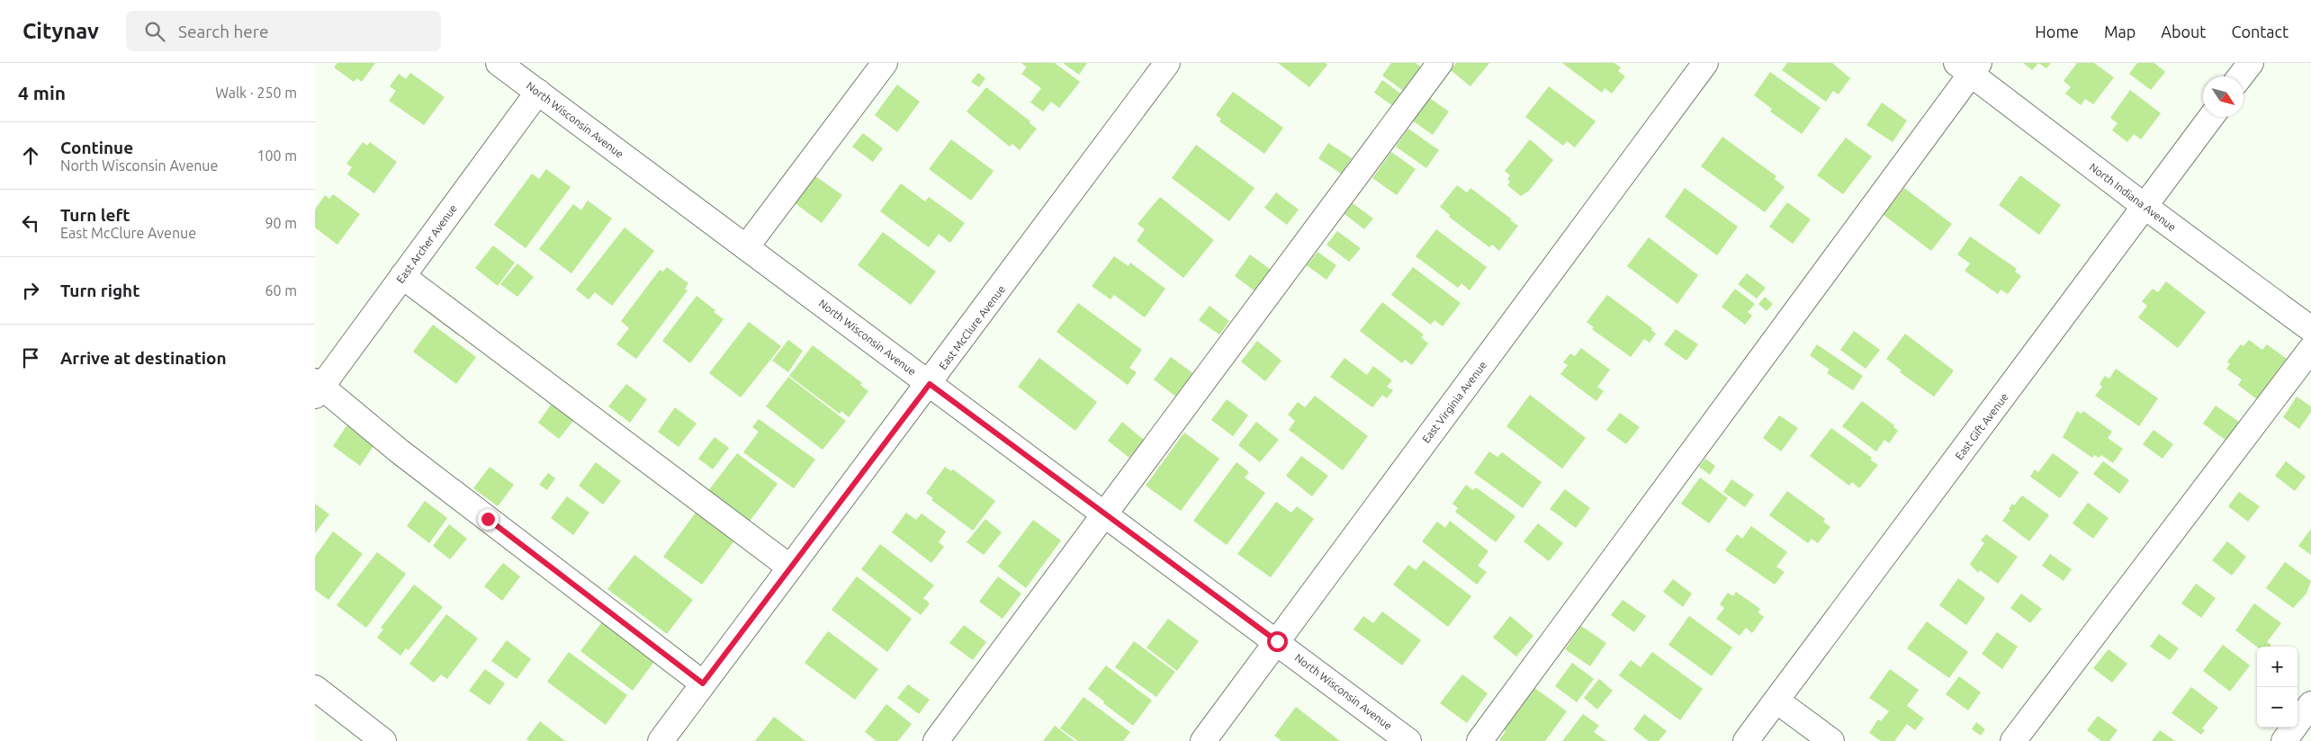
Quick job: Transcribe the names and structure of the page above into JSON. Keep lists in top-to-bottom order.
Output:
{
  "streets": {
    "street": [
      "North Wisconsin Avenue",
      "North Indiana Avenue",
      "East Archer Avenue",
      "East McClure Avenue",
      "East Virginia Avenue",
      "East Gift Avenue"
    ]
  },
  "crossings": [
    ["North Wisconsin Avenue", "East Archer Avenue"],
    ["North Wisconsin Avenue", "East McClure Avenue"],
    ["North Wisconsin Avenue", "East Virginia Avenue"],
    ["North Indiana Avenue", "East Gift Avenue"]
  ],
  "north": "bottom right",
  "page": {
    "header": "Citynav",
    "search": "Search here",
    "nav": [
      "Home",
      "Map",
      "About",
      "Contact"
    ],
    "heading": ["4 min", "Walk · 250 m"],
    "list": [
      ["Continue", "North Wisconsin Avenue", "100 m"],
      ["Turn left", "East McClure Avenue", "90 m"],
      ["Turn right", "60 m"],
      "Arrive at destination"
    ],
    "map_buttons": ["+", "−"]
  }
}
